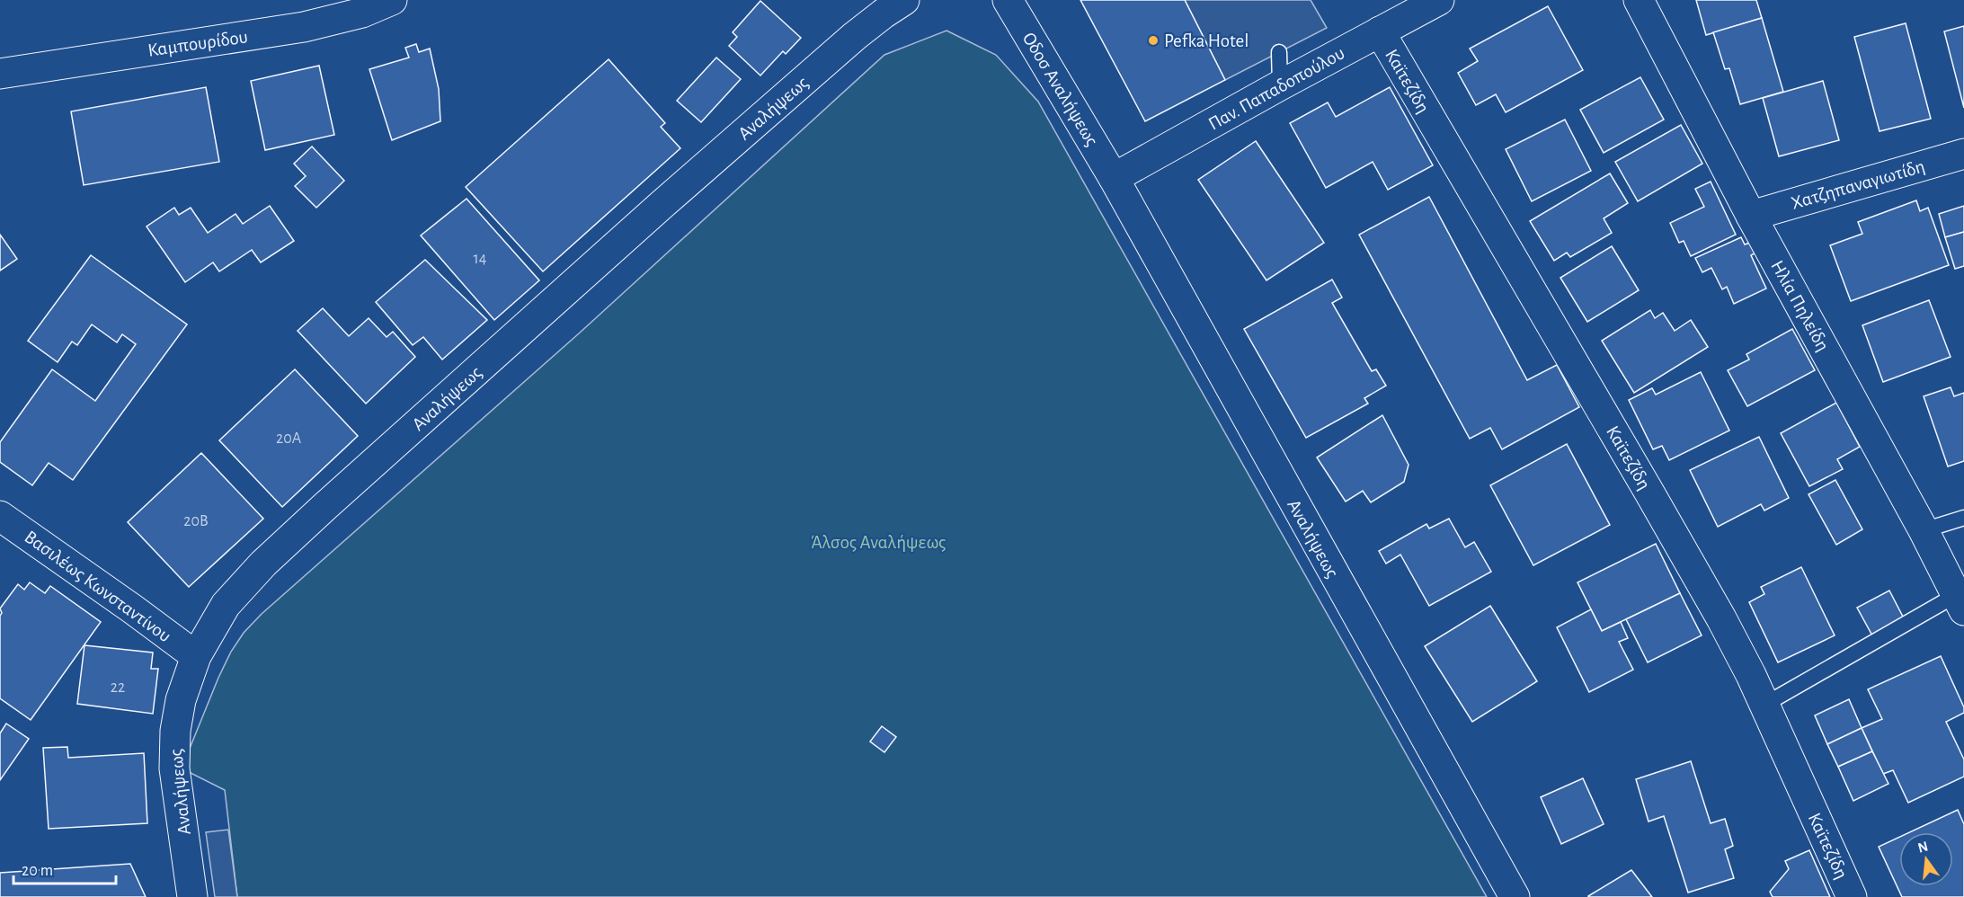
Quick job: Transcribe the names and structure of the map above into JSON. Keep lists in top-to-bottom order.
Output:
{
  "streets": {
    "street": [
      "Καμπουρίδου",
      "Καϊτεζίδη",
      "Παν. Παπαδοπούλου",
      "Οδοσ Αναλήψεως",
      "Αναλήψεως",
      "Χατζηπαναγιωτίδη",
      "Ηλία Πηλείδη",
      "Βασιλέως Κωνσταντίνου"
    ]
  },
  "crossings": [
    ["Καϊτεζίδη", "Παν. Παπαδοπούλου"],
    ["Παν. Παπαδοπούλου", "Οδοσ Αναλήψεως"],
    ["Παν. Παπαδοπούλου", "Αναλήψεως"],
    ["Οδοσ Αναλήψεως", "Αναλήψεως"],
    ["Αναλήψεως", "Βασιλέως Κωνσταντίνου"],
    ["Χατζηπαναγιωτίδη", "Ηλία Πηλείδη"]
  ],
  "parks": ["Άλσος Αναλήψεως"],
  "places": ["Pefka Hotel"],
  "house_numbers": [
    "14",
    "20A",
    "20B",
    "22"
  ],
  "scale_bar": "20 m",
  "north": "top"
}
